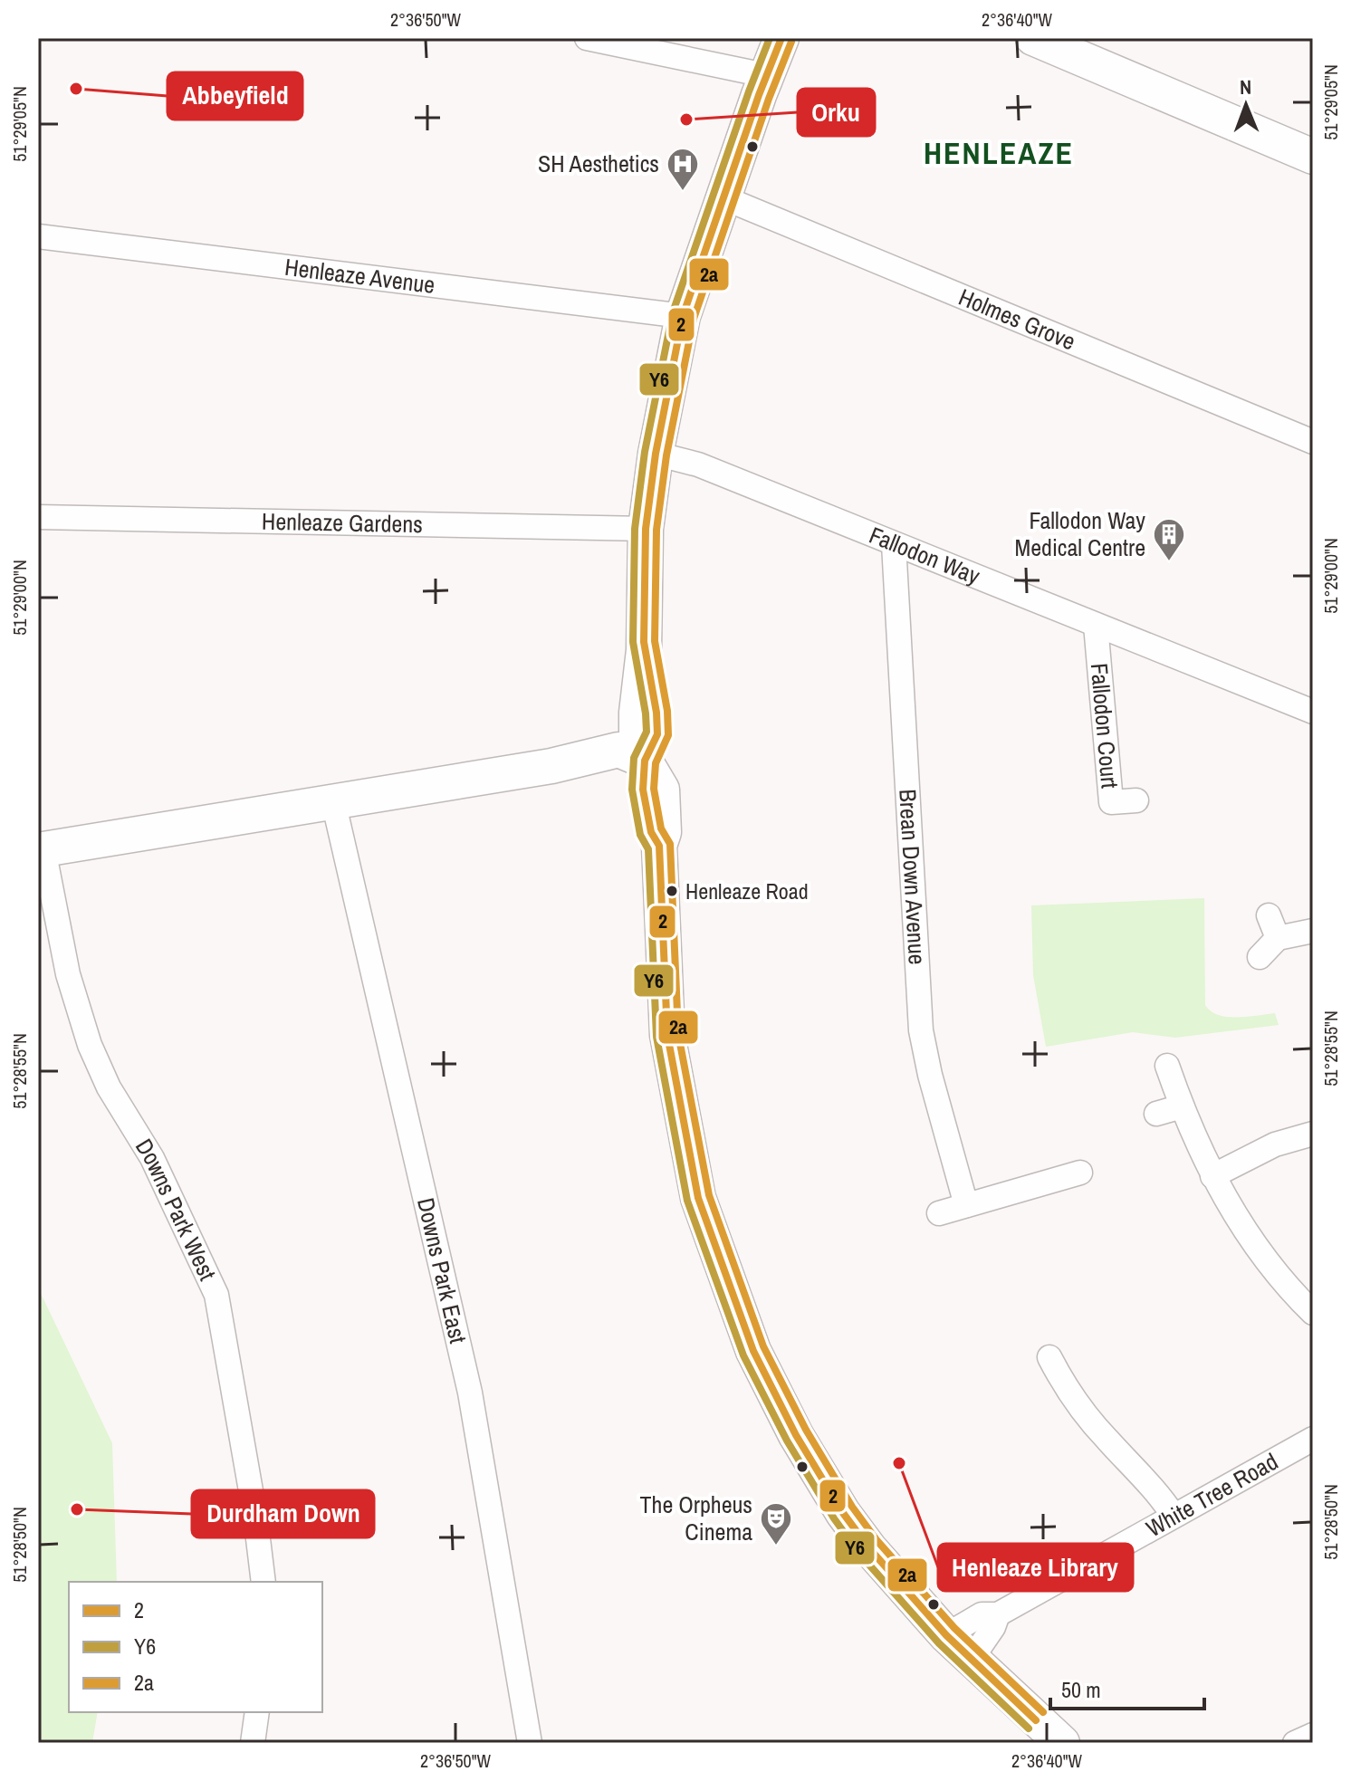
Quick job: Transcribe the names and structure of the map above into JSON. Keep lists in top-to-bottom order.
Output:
{
  "streets": {
    "street": [
      "Henleaze Avenue",
      "Holmes Grove",
      "Henleaze Gardens",
      "Fallodon Way",
      "Fallodon Court",
      "Brean Down Avenue",
      "Downs Park West",
      "Downs Park East",
      "White Tree Road"
    ]
  },
  "crossings": [
    ["Fallodon Way", "Fallodon Court"],
    ["Fallodon Way", "Brean Down Avenue"]
  ],
  "districts": ["HENLEAZE"],
  "places": {
    "other": [
      "Abbeyfield",
      "Orku",
      "Henleaze Road",
      "Henleaze Library",
      "Durdham Down"
    ],
    "hospital": ["SH Aesthetics"],
    "building": ["Fallodon Way Medical Centre"],
    "theatre": ["The Orpheus Cinema"]
  },
  "lines": ["transit line 2", "transit line Y6", "transit line 2a"],
  "legend": ["2", "Y6", "2a"],
  "scale_bar": "50 m",
  "north": "top",
  "coordinates": [
    "2°36'50\"W",
    "2°36'40\"W",
    "51°29'05\"N",
    "51°29'00\"N",
    "51°28'55\"N",
    "51°28'50\"N"
  ]
}
